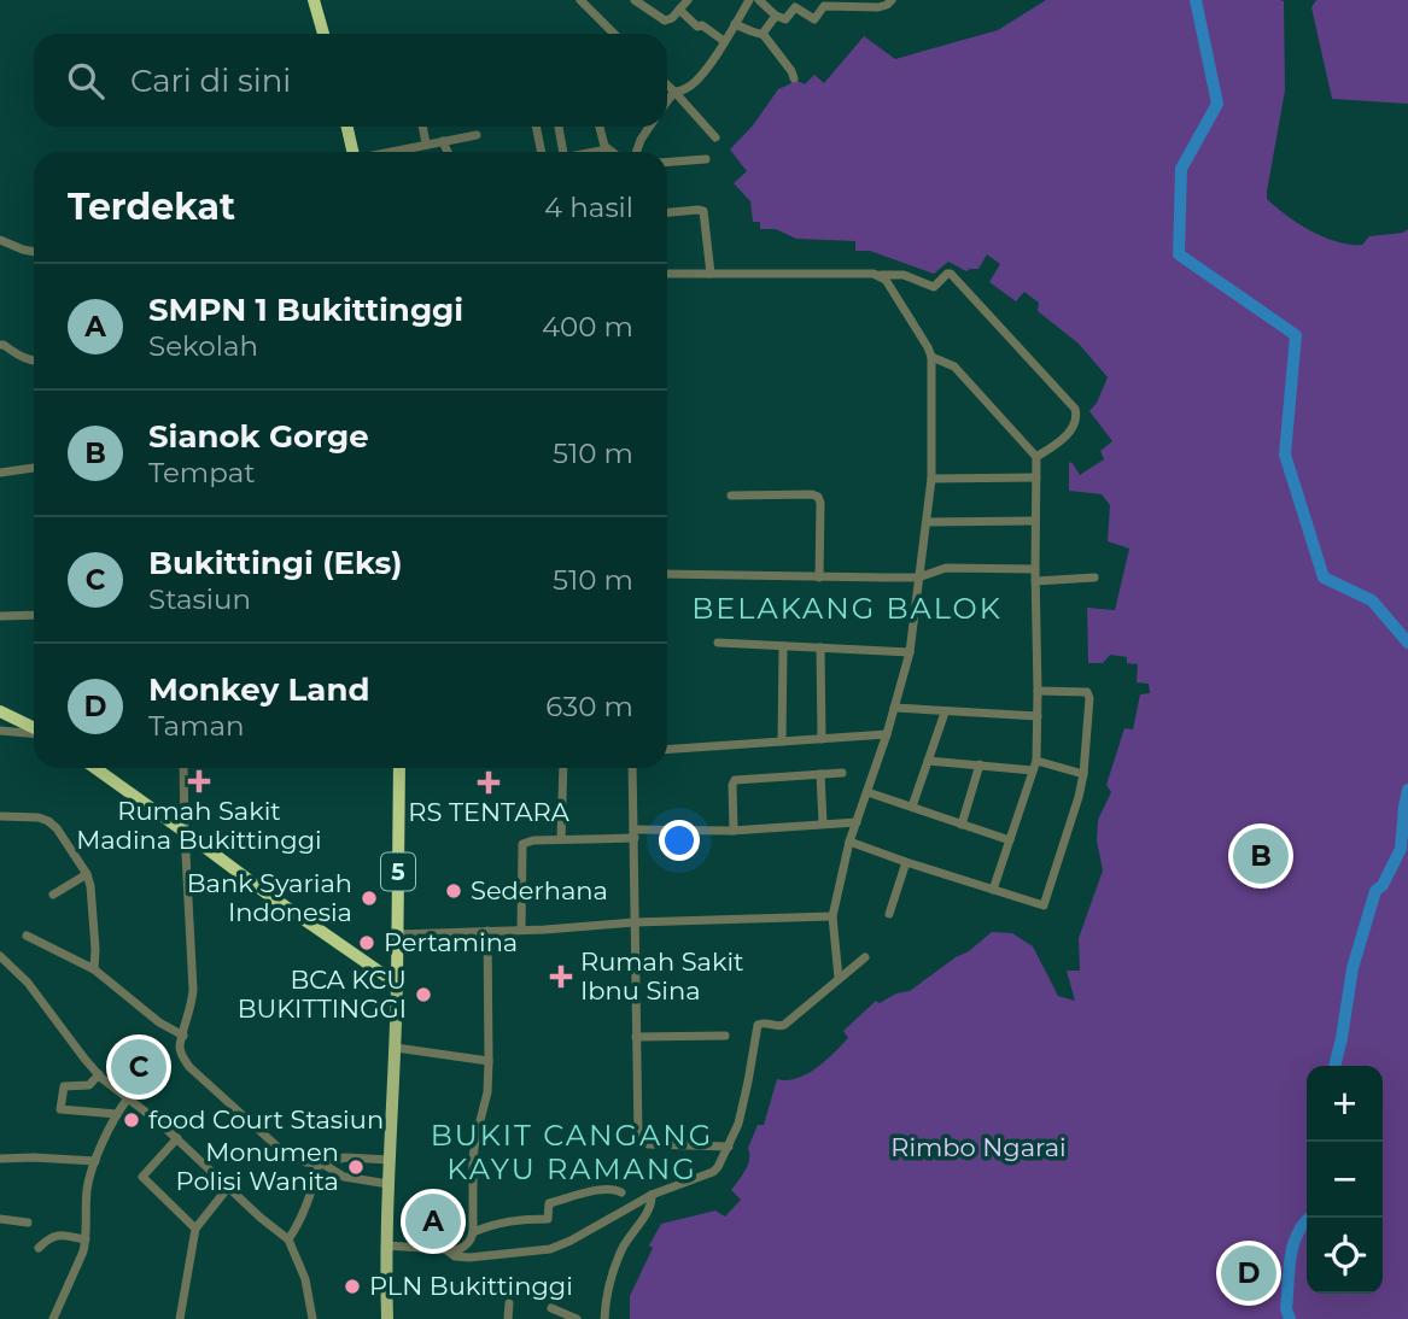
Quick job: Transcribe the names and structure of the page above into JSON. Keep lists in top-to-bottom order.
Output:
{
  "streets": {
    "highway": ["5"]
  },
  "districts": ["BELAKANG BALOK", "BUKIT CANGANG KAYU RAMANG"],
  "parks": ["Rimbo Ngarai"],
  "places": {
    "health": ["Rumah Sakit Madina Bukittinggi", "RS TENTARA", "Rumah Sakit Ibnu Sina"],
    "other": [
      "Sederhana",
      "Bank Syariah Indonesia",
      "Pertamina",
      "BCA KCU BUKITTINGGI",
      "food Court Stasiun",
      "Monumen Polisi Wanita",
      "PLN Bukittinggi"
    ]
  },
  "page": {
    "search": "Cari di sini",
    "heading": ["Terdekat", "4 hasil"],
    "list": [
      {
        "mark": "A",
        "name": "SMPN 1 Bukittinggi",
        "note": "Sekolah",
        "value": "400 m"
      },
      {
        "mark": "B",
        "name": "Sianok Gorge",
        "note": "Tempat",
        "value": "510 m"
      },
      {
        "mark": "C",
        "name": "Bukittingi (Eks)",
        "note": "Stasiun",
        "value": "510 m"
      },
      {
        "mark": "D",
        "name": "Monkey Land",
        "note": "Taman",
        "value": "630 m"
      }
    ],
    "pins": [
      "B",
      "C",
      "A",
      "D"
    ],
    "map_buttons": ["+", "−"]
  }
}
